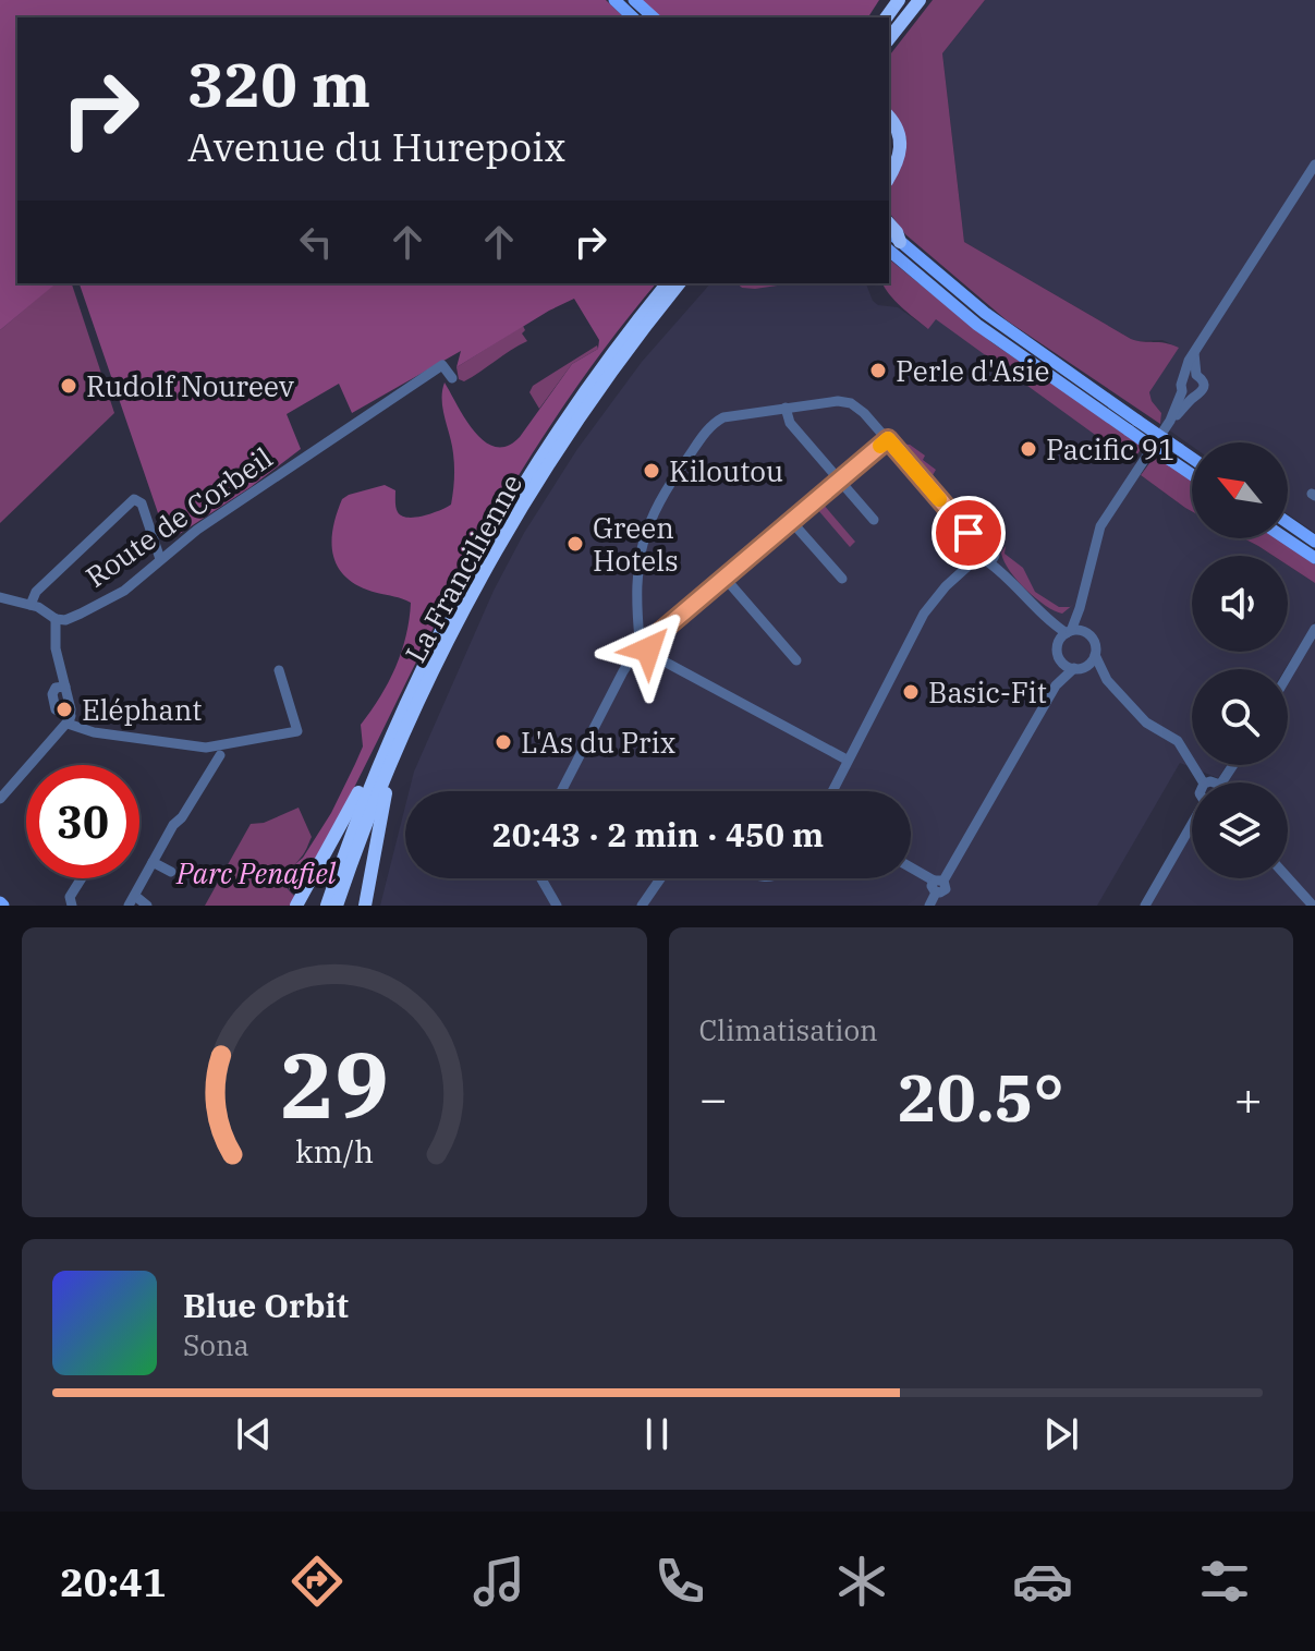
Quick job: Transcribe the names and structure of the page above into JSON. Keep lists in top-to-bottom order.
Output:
{
  "streets": {
    "highway": ["La Francilienne"],
    "street": ["Route de Corbeil"]
  },
  "parks": ["Parc Penafiel"],
  "places": [
    "Perle d'Asie",
    "Rudolf Noureev",
    "Pacific 91",
    "Kiloutou",
    "Green Hotels",
    "Basic-Fit",
    "Eléphant",
    "L'As du Prix"
  ],
  "north": "top left",
  "page": {
    "turn": ["320 m", "Avenue du Hurepoix"],
    "limit": "30",
    "trip": "20:43 · 2 min · 450 m",
    "tile": "Climatisation",
    "heat": ["−", "20.5°", "+"],
    "song": ["Blue Orbit", "Sona"],
    "tabs": "20:41",
    "gauge": ["29", "km/h"]
  }
}
